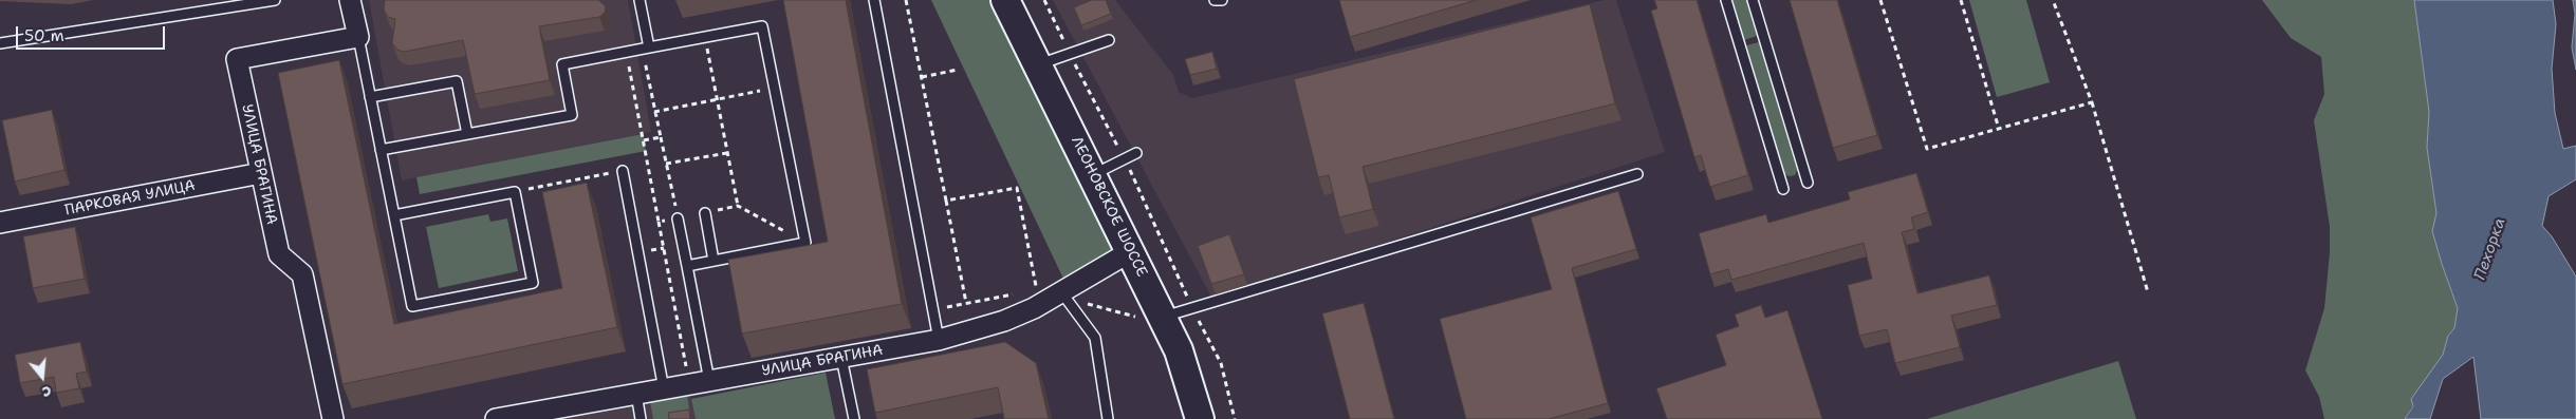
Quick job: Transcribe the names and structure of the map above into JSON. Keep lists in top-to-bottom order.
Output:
{
  "streets": {
    "main road": ["ЛЕОНОВСКОЕ ШОССЕ"],
    "street": ["УЛИЦА БРАГИНА", "ПАРКОВАЯ УЛИЦА"]
  },
  "crossings": [
    ["УЛИЦА БРАГИНА", "ПАРКОВАЯ УЛИЦА"],
    ["УЛИЦА БРАГИНА", "ЛЕОНОВСКОЕ ШОССЕ"]
  ],
  "water": ["Пехорка"],
  "scale_bar": "50 m",
  "north": "bottom"
}
